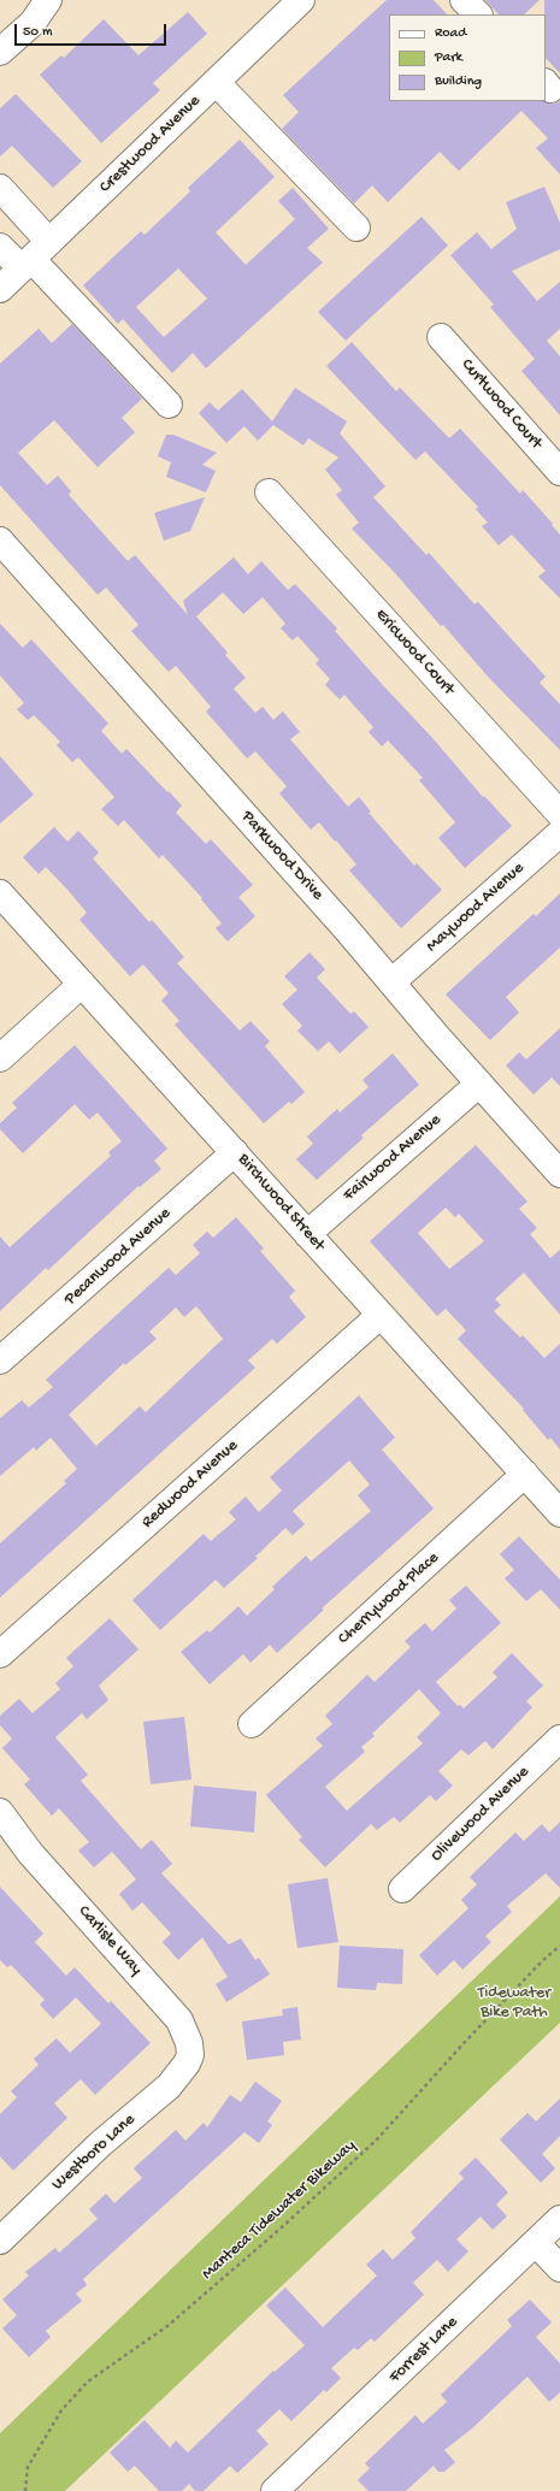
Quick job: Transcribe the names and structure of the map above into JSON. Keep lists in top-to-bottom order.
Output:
{
  "streets": {
    "street": [
      "Crestwood Avenue",
      "Curtwood Court",
      "Ericwood Court",
      "Parkwood Drive",
      "Maywood Avenue",
      "Fairwood Avenue",
      "Birchwood Street",
      "Pecanwood Avenue",
      "Redwood Avenue",
      "Cherrywood Place",
      "Olivewood Avenue",
      "Carlisle Way",
      "Westboro Lane",
      "Forrest Lane"
    ],
    "path": ["Manteca Tidewater Bikeway"]
  },
  "crossings": [
    ["Parkwood Drive", "Maywood Avenue"],
    ["Parkwood Drive", "Fairwood Avenue"],
    ["Fairwood Avenue", "Birchwood Street"],
    ["Birchwood Street", "Pecanwood Avenue"],
    ["Birchwood Street", "Redwood Avenue"],
    ["Birchwood Street", "Cherrywood Place"],
    ["Carlisle Way", "Westboro Lane"]
  ],
  "parks": ["Tidewater Bike Path"],
  "legend": ["Road", "Park", "Building"],
  "scale_bar": "50 m"
}
